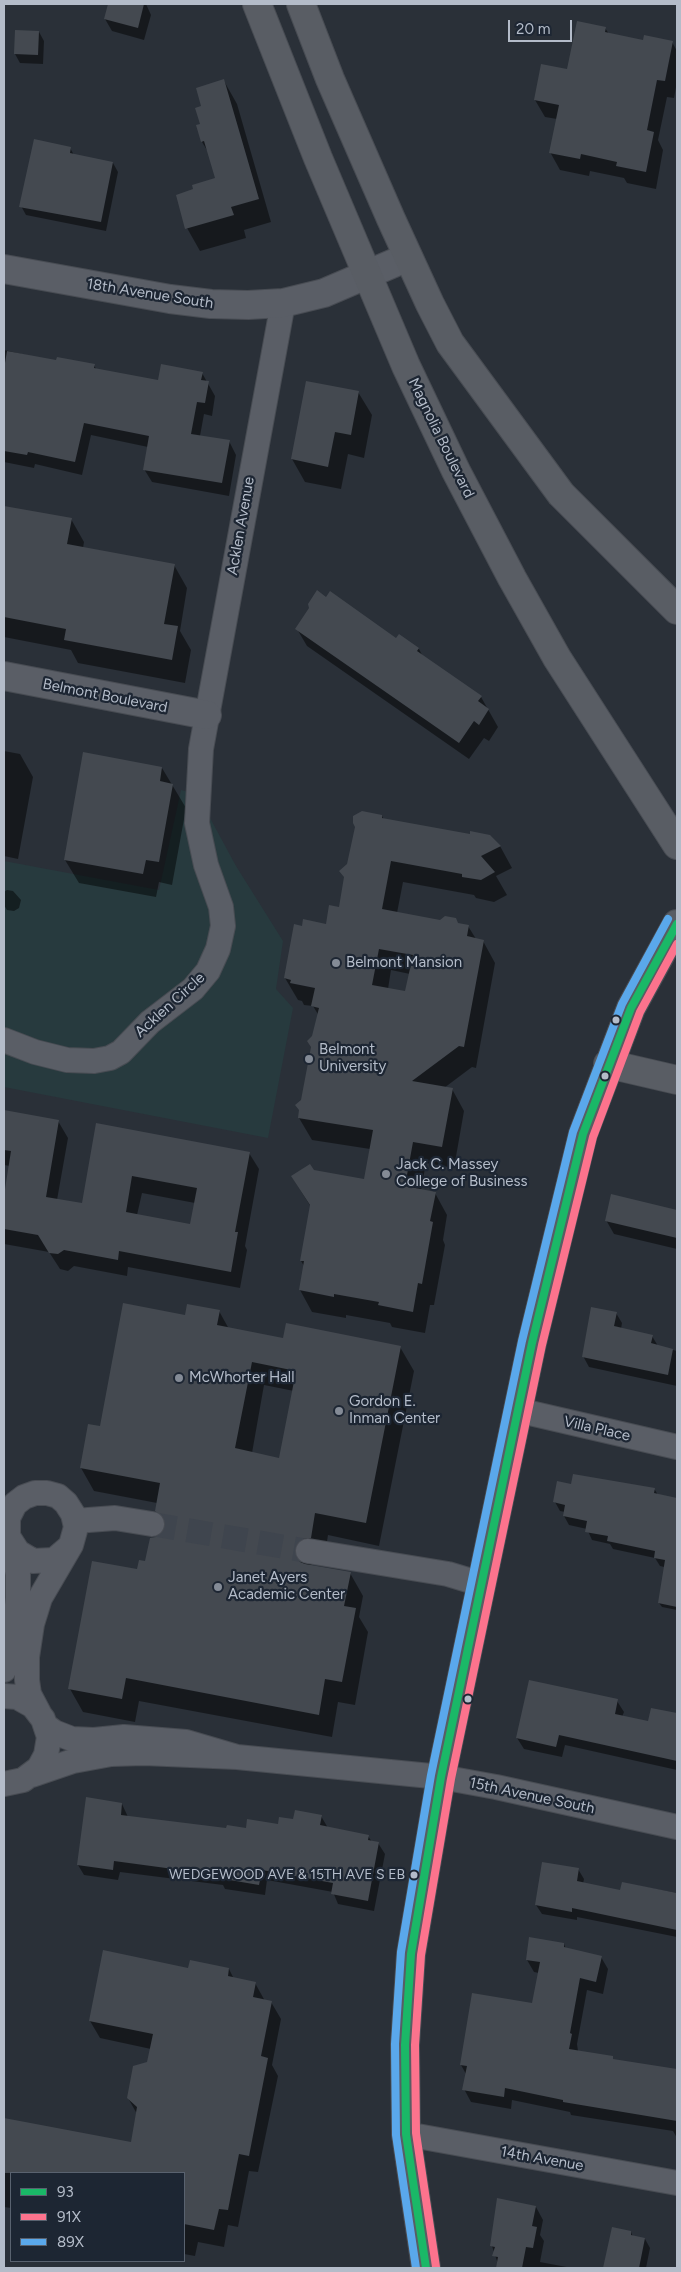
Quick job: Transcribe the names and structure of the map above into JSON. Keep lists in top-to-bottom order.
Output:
{
  "streets": {
    "main road": ["Magnolia Boulevard"],
    "street": [
      "18th Avenue South",
      "Acklen Avenue",
      "Belmont Boulevard",
      "Acklen Circle",
      "Villa Place",
      "15th Avenue South",
      "14th Avenue"
    ]
  },
  "crossings": [
    ["18th Avenue South", "Magnolia Boulevard"],
    ["18th Avenue South", "Acklen Avenue"],
    ["Acklen Avenue", "Belmont Boulevard"],
    ["Acklen Avenue", "Acklen Circle"]
  ],
  "places": [
    "Belmont Mansion",
    "Belmont University",
    "Jack C. Massey College of Business",
    "McWhorter Hall",
    "Gordon E. Inman Center",
    "Janet Ayers Academic Center",
    "WEDGEWOOD AVE & 15TH AVE S EB"
  ],
  "lines": ["transit line 89X", "transit line 93", "transit line 91X"],
  "legend": ["93", "91X", "89X"],
  "scale_bar": "20 m"
}
